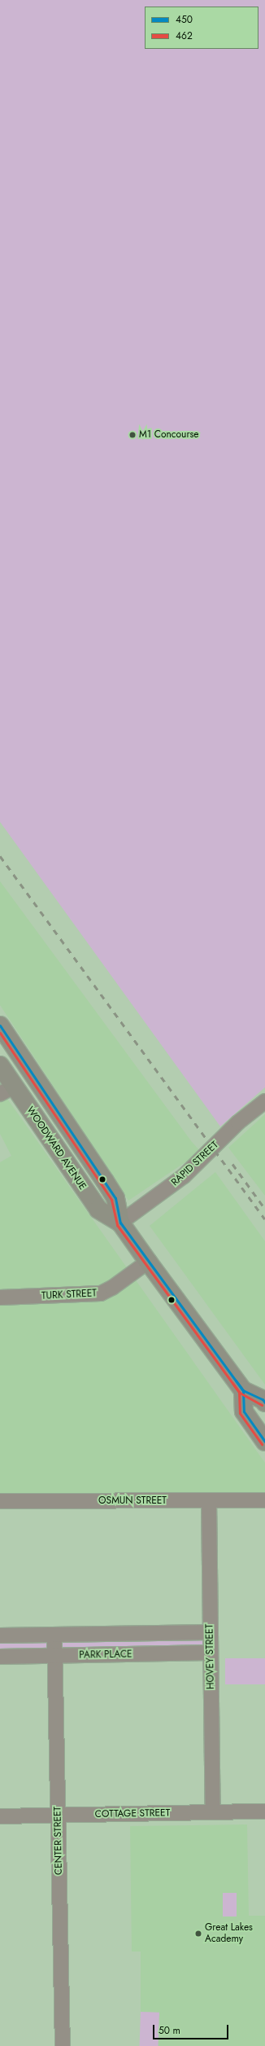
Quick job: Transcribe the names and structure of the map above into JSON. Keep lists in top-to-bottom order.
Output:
{
  "streets": {
    "main road": ["WOODWARD AVENUE"],
    "street": [
      "RAPID STREET",
      "TURK STREET",
      "OSMUN STREET",
      "PARK PLACE",
      "HOVEY STREET",
      "COTTAGE STREET",
      "CENTER STREET"
    ]
  },
  "crossings": [
    ["WOODWARD AVENUE", "RAPID STREET"],
    ["WOODWARD AVENUE", "TURK STREET"],
    ["OSMUN STREET", "HOVEY STREET"],
    ["PARK PLACE", "HOVEY STREET"],
    ["PARK PLACE", "CENTER STREET"],
    ["HOVEY STREET", "COTTAGE STREET"],
    ["COTTAGE STREET", "CENTER STREET"]
  ],
  "places": ["M1 Concourse", "Great Lakes Academy"],
  "lines": ["transit line 450", "transit line 462"],
  "legend": ["450", "462"],
  "scale_bar": "50 m"
}
